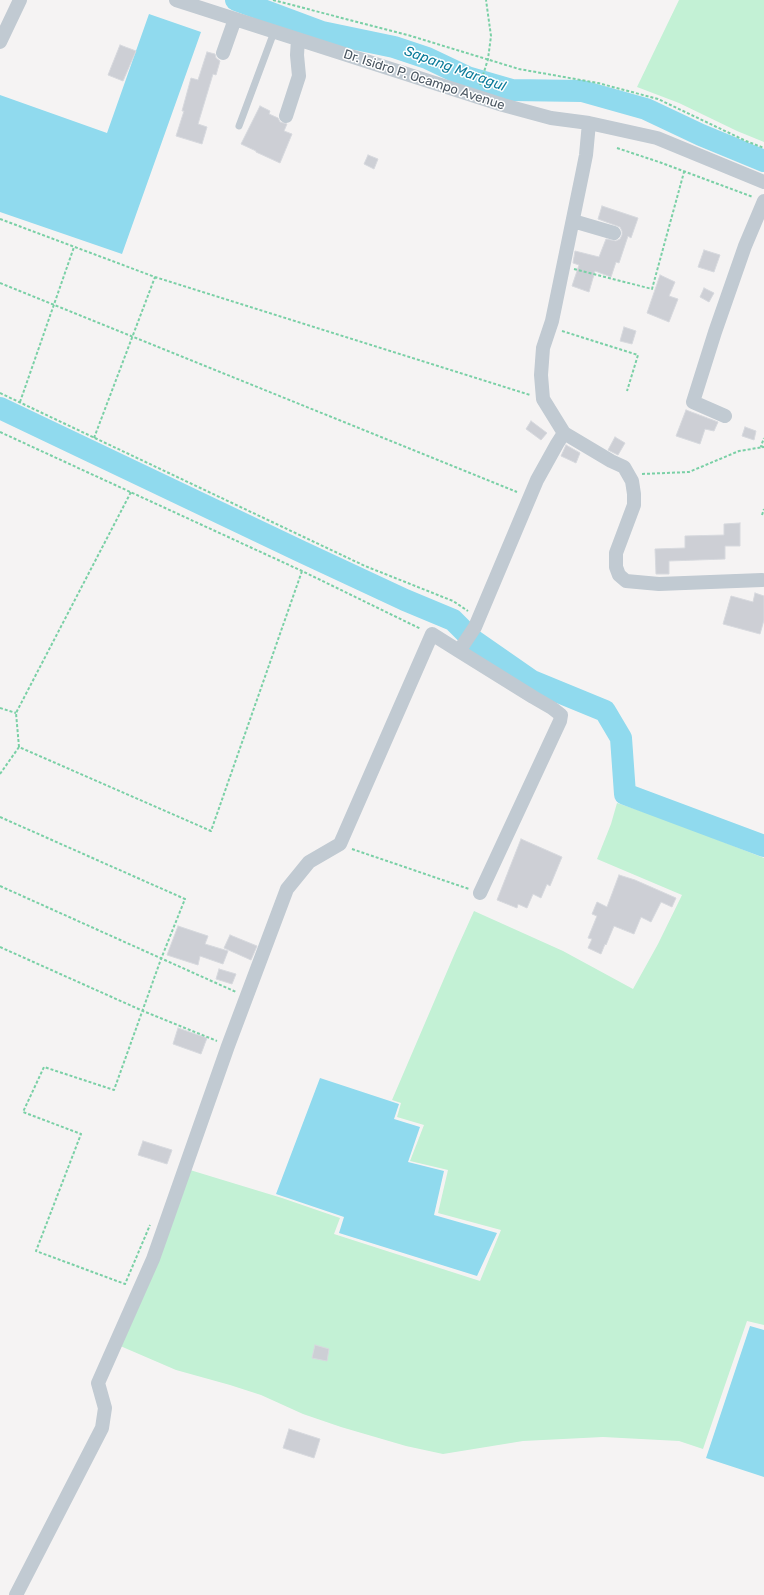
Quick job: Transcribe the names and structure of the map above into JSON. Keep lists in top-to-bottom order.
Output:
{
  "streets": {
    "street": ["Dr. Isidro P. Ocampo Avenue"]
  },
  "water": ["Sapang Maragul"]
}
